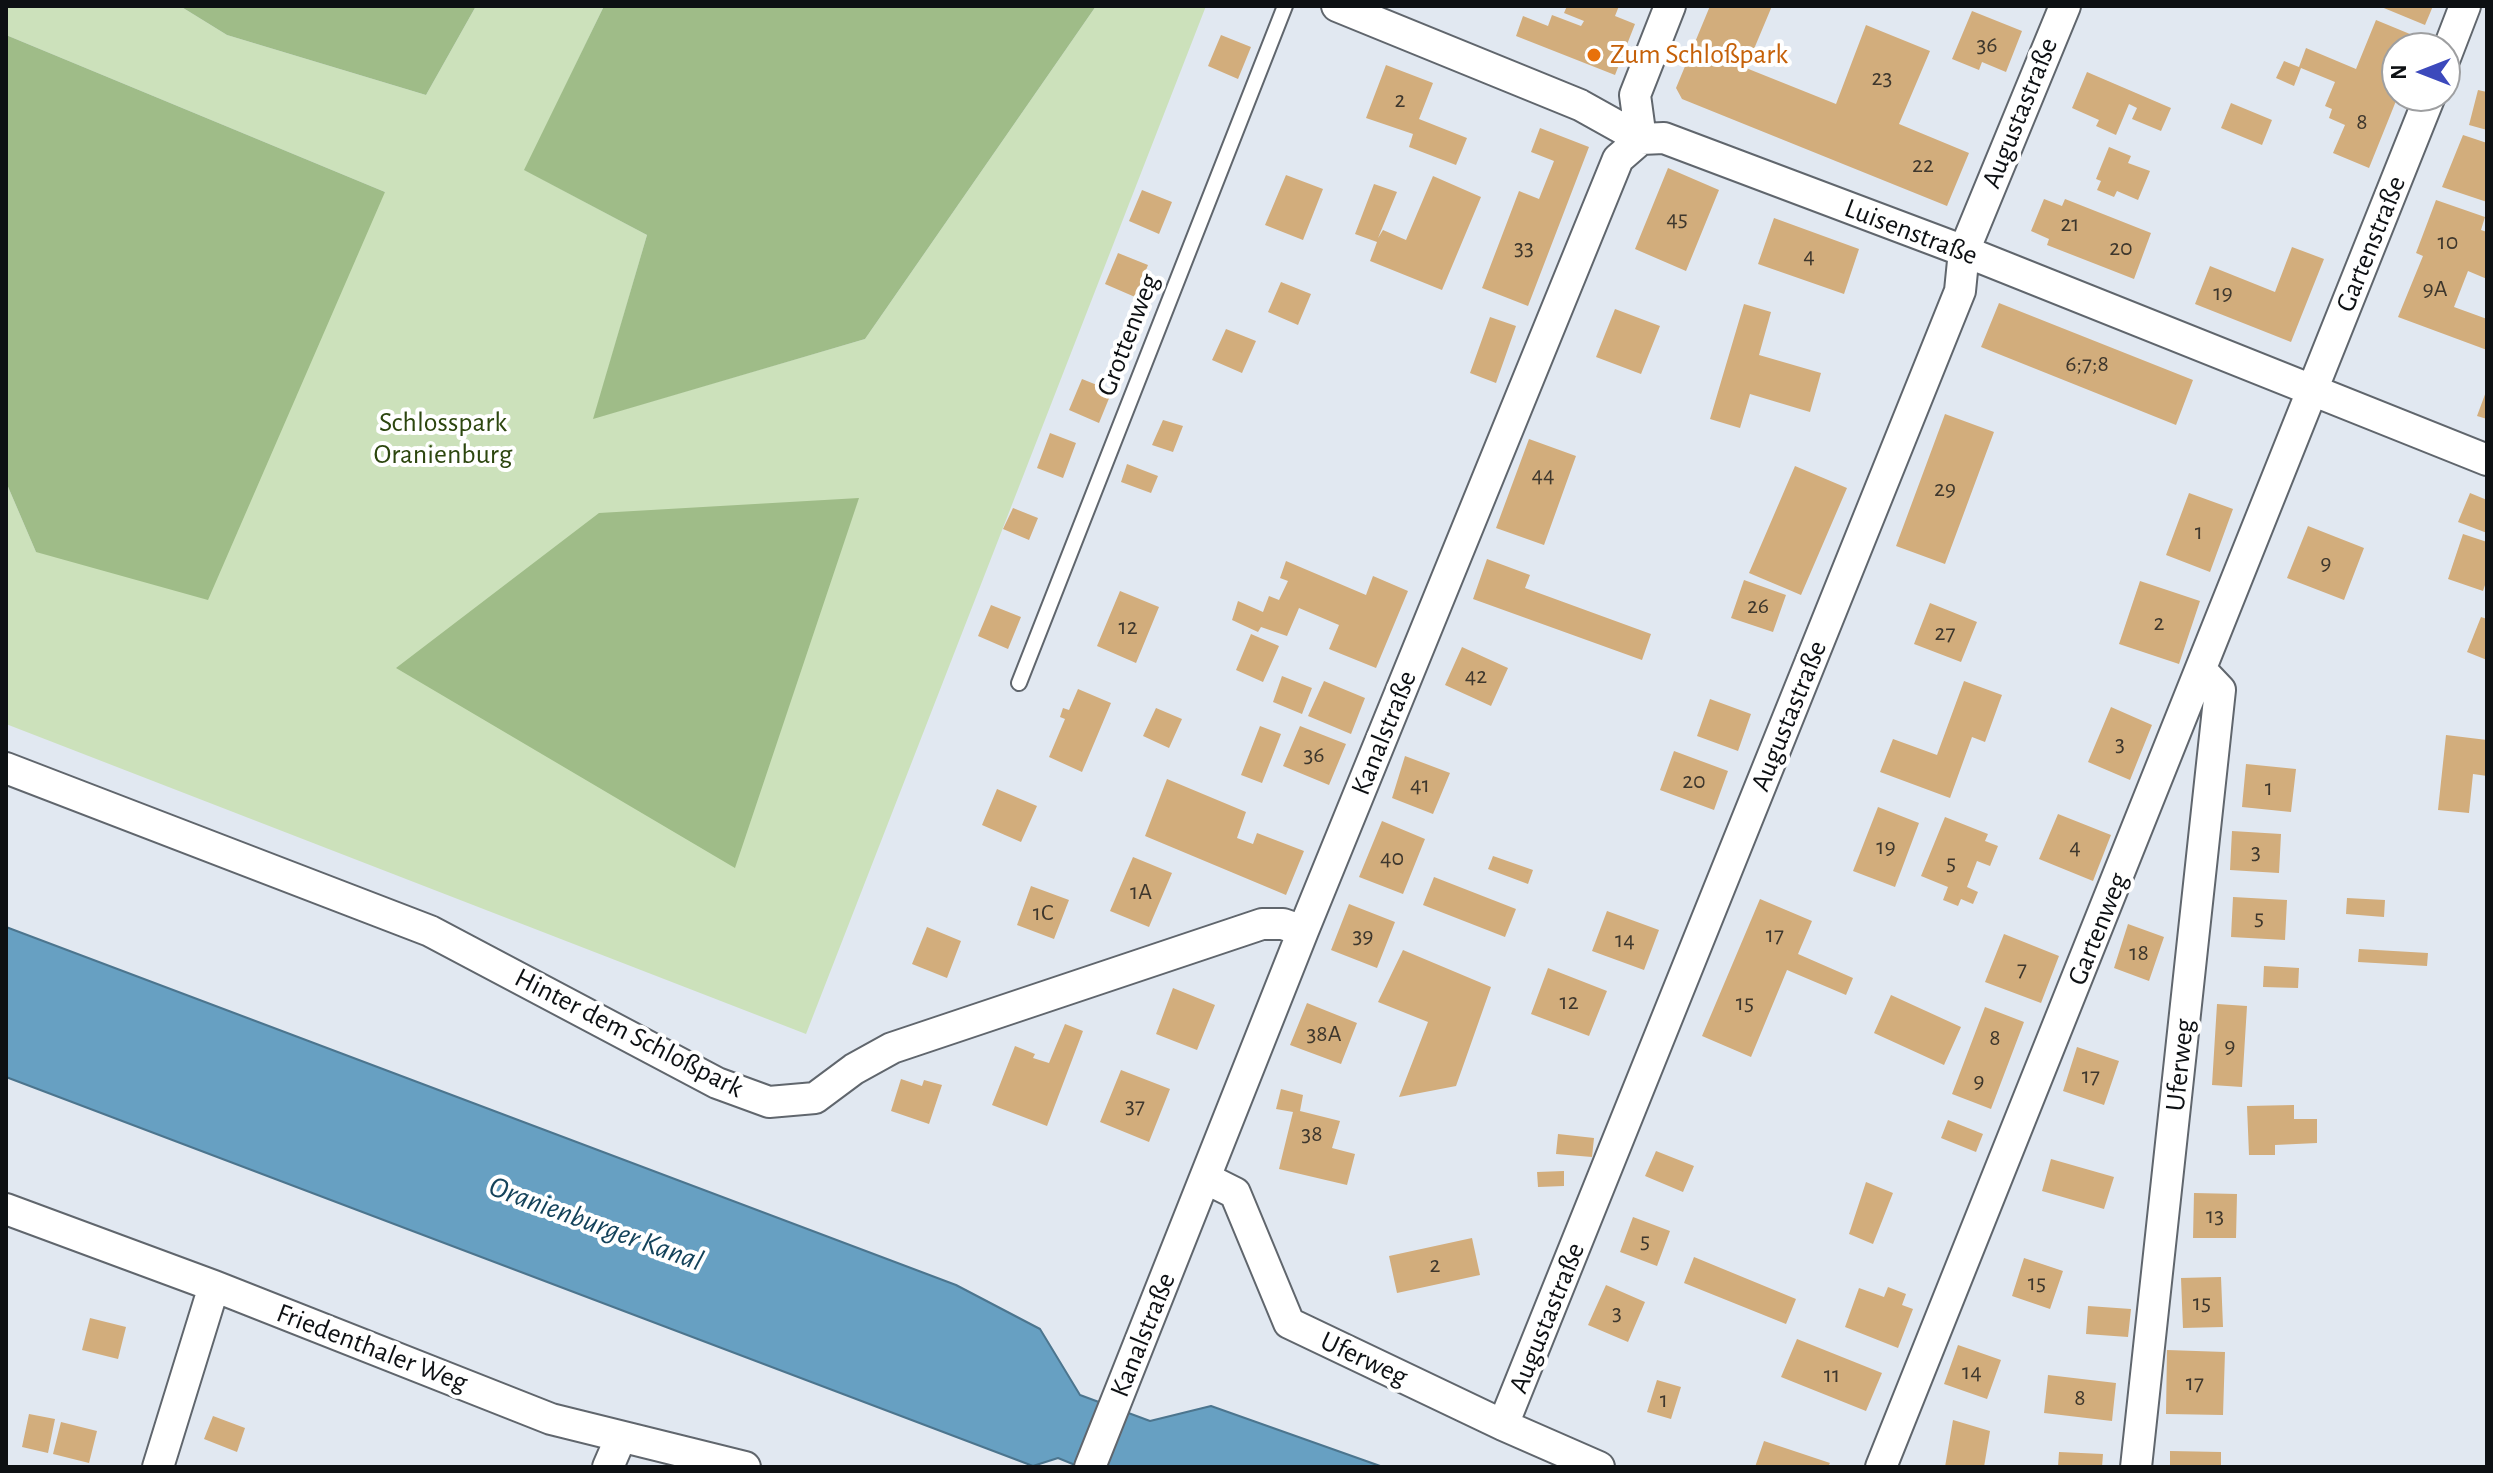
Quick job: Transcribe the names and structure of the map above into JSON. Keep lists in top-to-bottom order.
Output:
{
  "streets": {
    "street": [
      "Augustastraße",
      "Luisenstraße",
      "Gartenstraße",
      "Kanalstraße",
      "Gartenweg",
      "Hinter dem Schloßpark",
      "Uferweg",
      "Friedenthaler Weg"
    ],
    "lane": ["Grottenweg"]
  },
  "crossings": [
    ["Augustastraße", "Luisenstraße"],
    ["Augustastraße", "Uferweg"],
    ["Luisenstraße", "Gartenstraße"],
    ["Luisenstraße", "Kanalstraße"],
    ["Luisenstraße", "Gartenweg"],
    ["Gartenstraße", "Gartenweg"],
    ["Kanalstraße", "Hinter dem Schloßpark"],
    ["Kanalstraße", "Uferweg"],
    ["Gartenweg", "Uferweg"]
  ],
  "water": ["Oranienburger Kanal"],
  "parks": ["Schlosspark Oranienburg"],
  "places": ["Zum Schloßpark"],
  "house_numbers": [
    "36",
    "23",
    "2",
    "8",
    "22",
    "45",
    "21",
    "10",
    "33",
    "20",
    "4",
    "9A",
    "19",
    "6;7;8",
    "44",
    "29",
    "1",
    "9",
    "26",
    "2",
    "12",
    "27",
    "42",
    "3",
    "36",
    "20",
    "41",
    "1",
    "19",
    "4",
    "3",
    "40",
    "5",
    "1A",
    "1C",
    "5",
    "17",
    "39",
    "14",
    "18",
    "7",
    "12",
    "15",
    "38A",
    "8",
    "9",
    "17",
    "9",
    "37",
    "38",
    "13",
    "5",
    "2",
    "15",
    "15",
    "3",
    "14",
    "11",
    "17",
    "8",
    "1"
  ],
  "north": "left"
}
